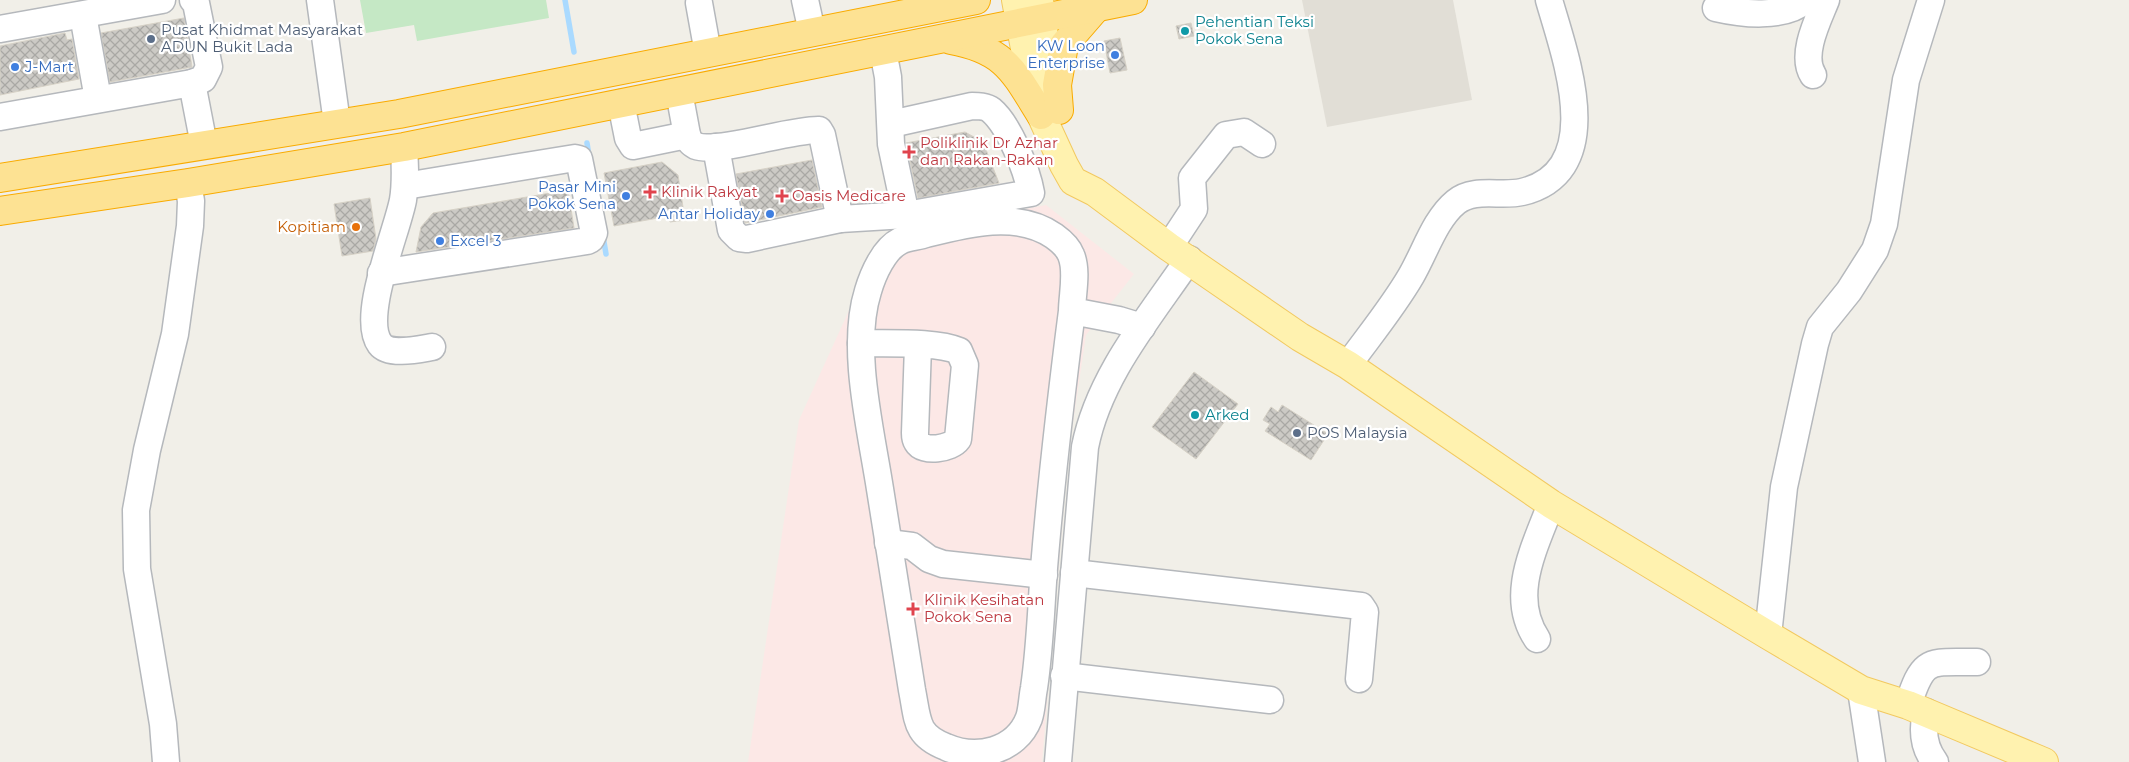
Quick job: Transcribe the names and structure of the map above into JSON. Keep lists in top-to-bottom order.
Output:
{
  "places": {
    "other": [
      "Pehentian Teksi Pokok Sena",
      "Pusat Khidmat Masyarakat ADUN Bukit Lada",
      "KW Loon Enterprise",
      "J-Mart",
      "Pasar Mini Pokok Sena",
      "Antar Holiday",
      "Kopitiam",
      "Excel 3",
      "Arked",
      "POS Malaysia"
    ],
    "health": [
      "Poliklinik Dr Azhar dan Rakan-Rakan",
      "Klinik Rakyat",
      "Oasis Medicare",
      "Klinik Kesihatan Pokok Sena"
    ]
  }
}
